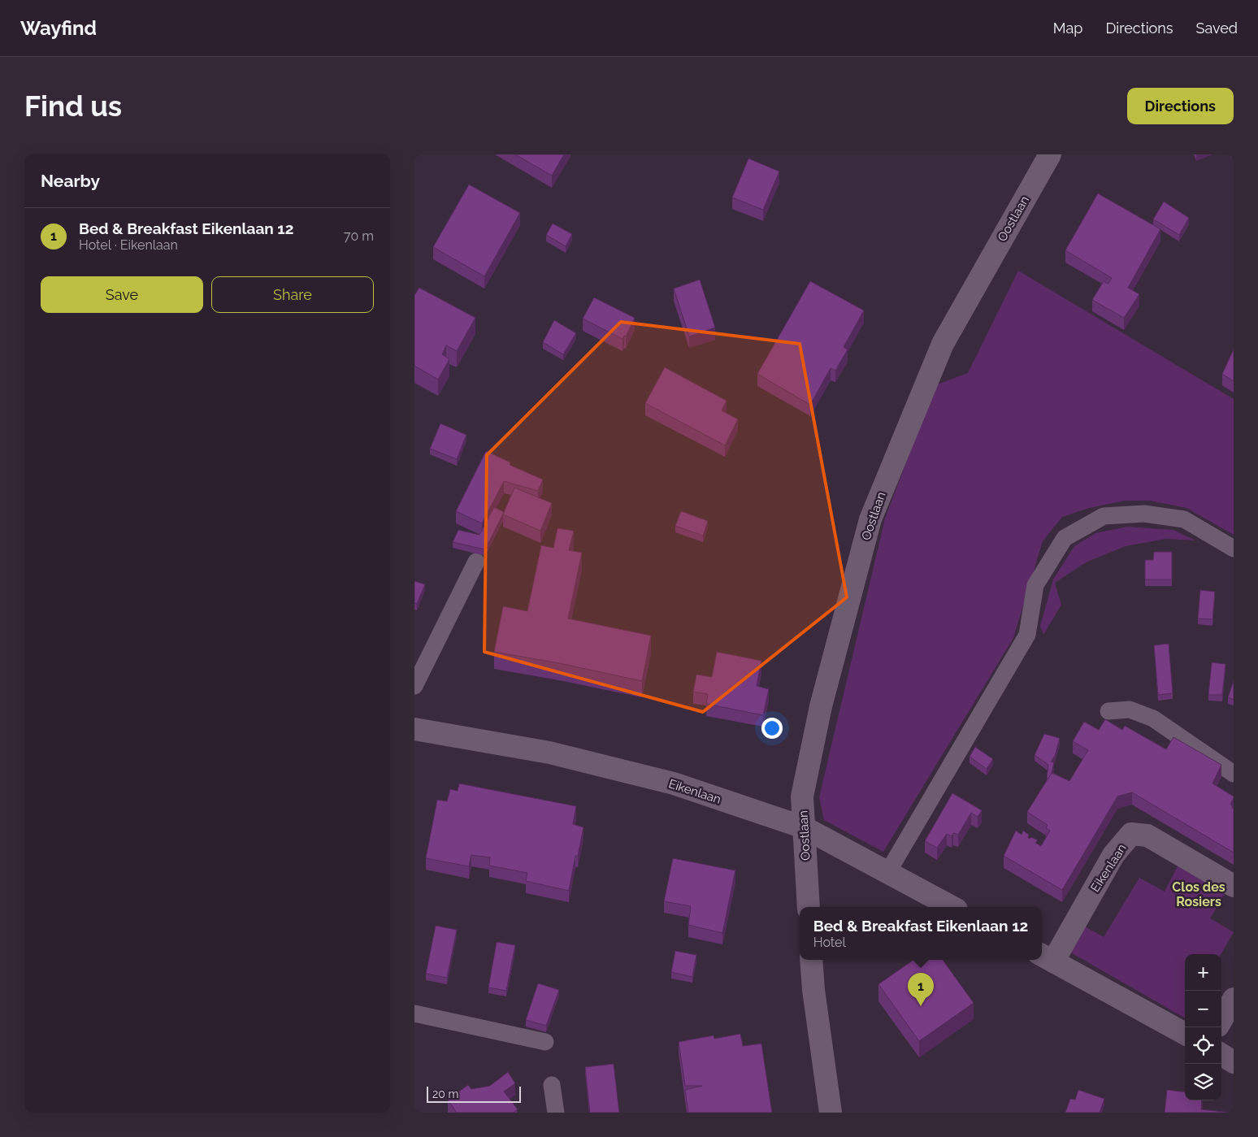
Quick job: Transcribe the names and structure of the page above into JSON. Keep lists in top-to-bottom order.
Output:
{
  "streets": {
    "street": ["Oostlaan", "Eikenlaan"]
  },
  "crossings": [
    ["Oostlaan", "Eikenlaan"]
  ],
  "districts": ["Clos des Rosiers"],
  "scale_bar": "20 m",
  "page": {
    "header": "Wayfind",
    "nav": ["Map", "Directions", "Saved"],
    "buttons": [
      "Directions",
      ["Save", "Share"]
    ],
    "title": "Find us",
    "heading": "Nearby",
    "list": [
      {
        "mark": "1",
        "name": "Bed & Breakfast Eikenlaan 12",
        "note": "Hotel · Eikenlaan",
        "value": "70 m"
      }
    ],
    "popup": ["Bed & Breakfast Eikenlaan 12", "Hotel"],
    "map_buttons": ["+", "−"],
    "pins": "1",
    "scale": "20 m"
  }
}
